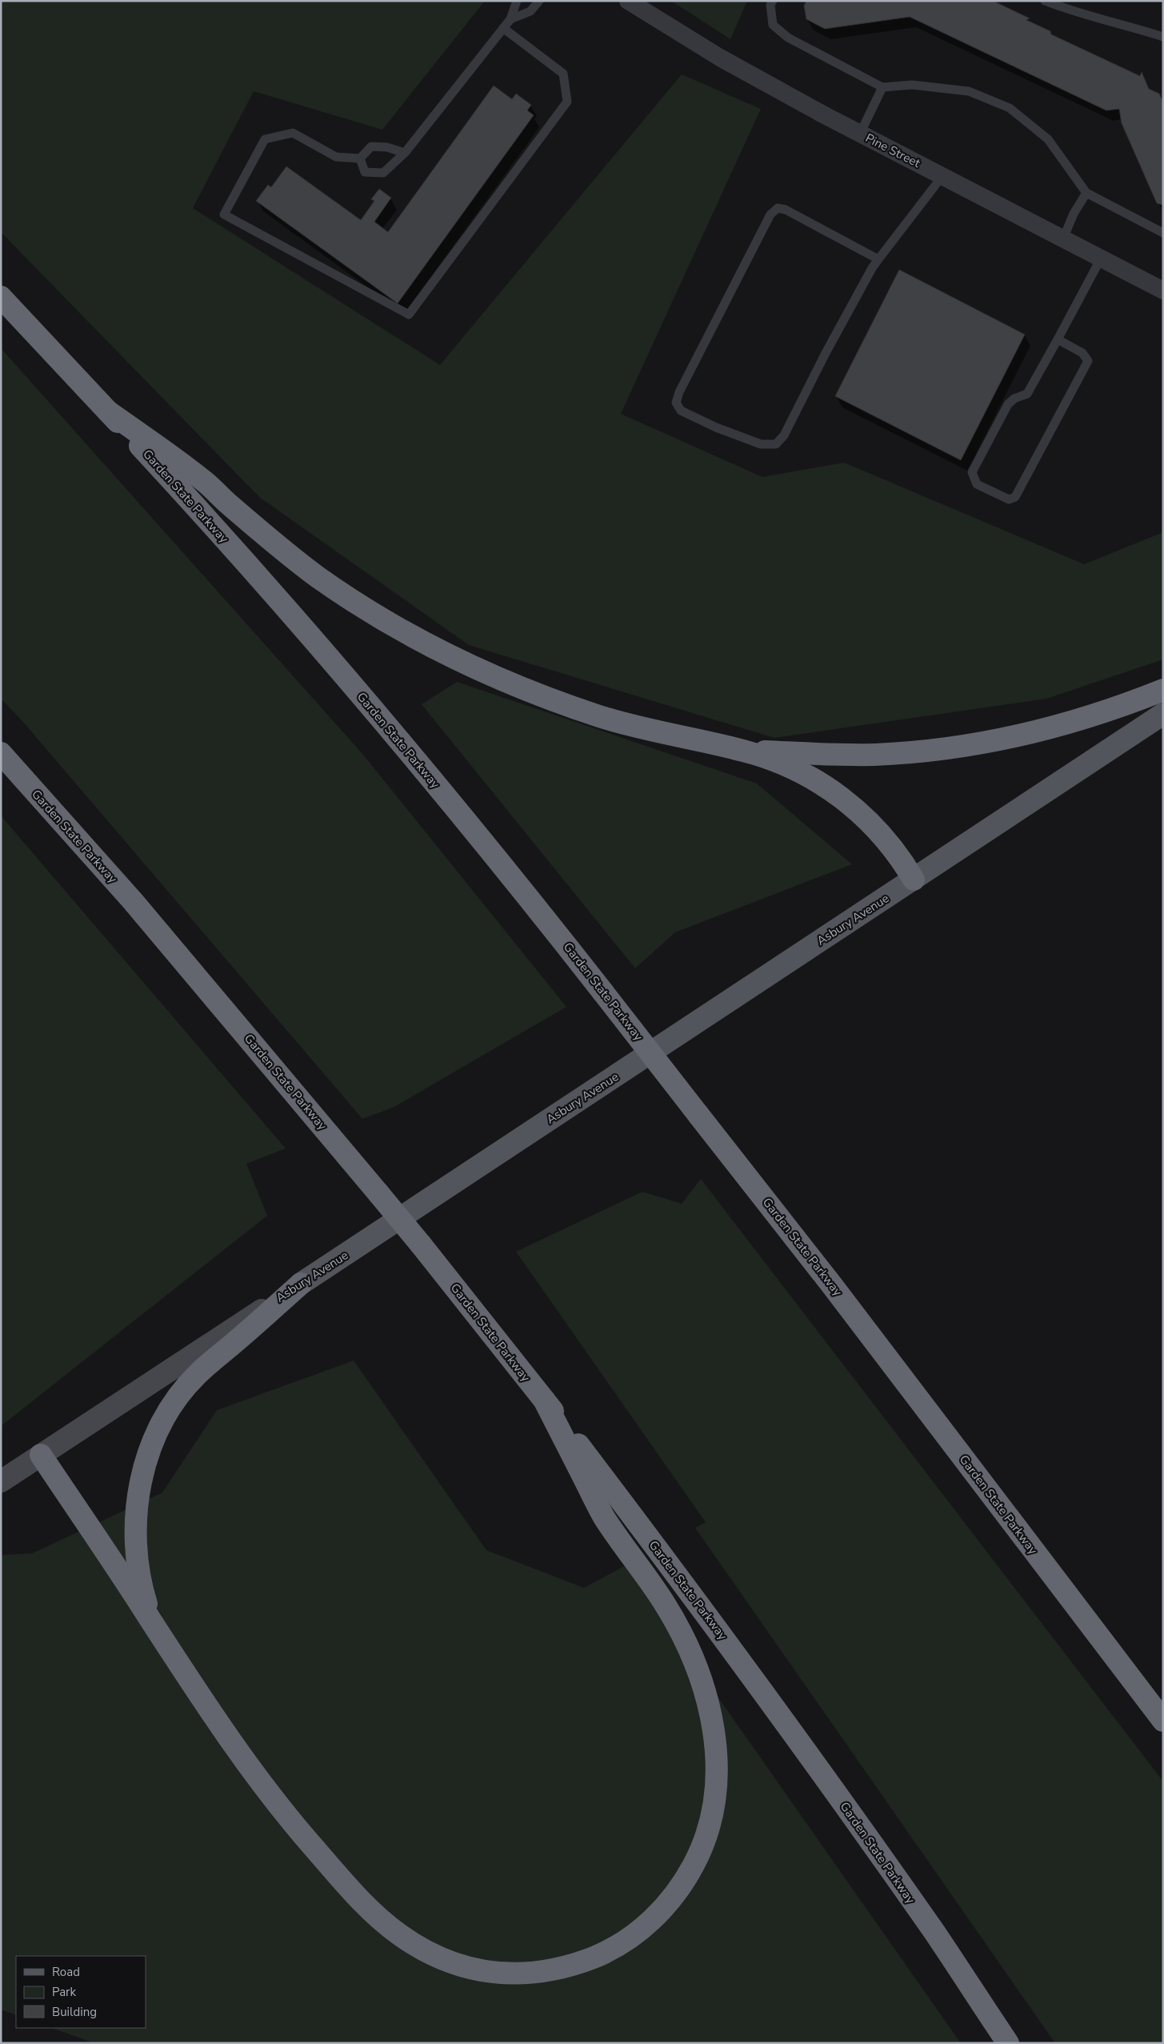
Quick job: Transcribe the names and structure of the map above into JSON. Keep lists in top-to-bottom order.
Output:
{
  "streets": {
    "highway": ["Garden State Parkway"],
    "main road": ["Asbury Avenue"],
    "street": ["Pine Street"]
  },
  "legend": ["Road", "Park", "Building"]
}
